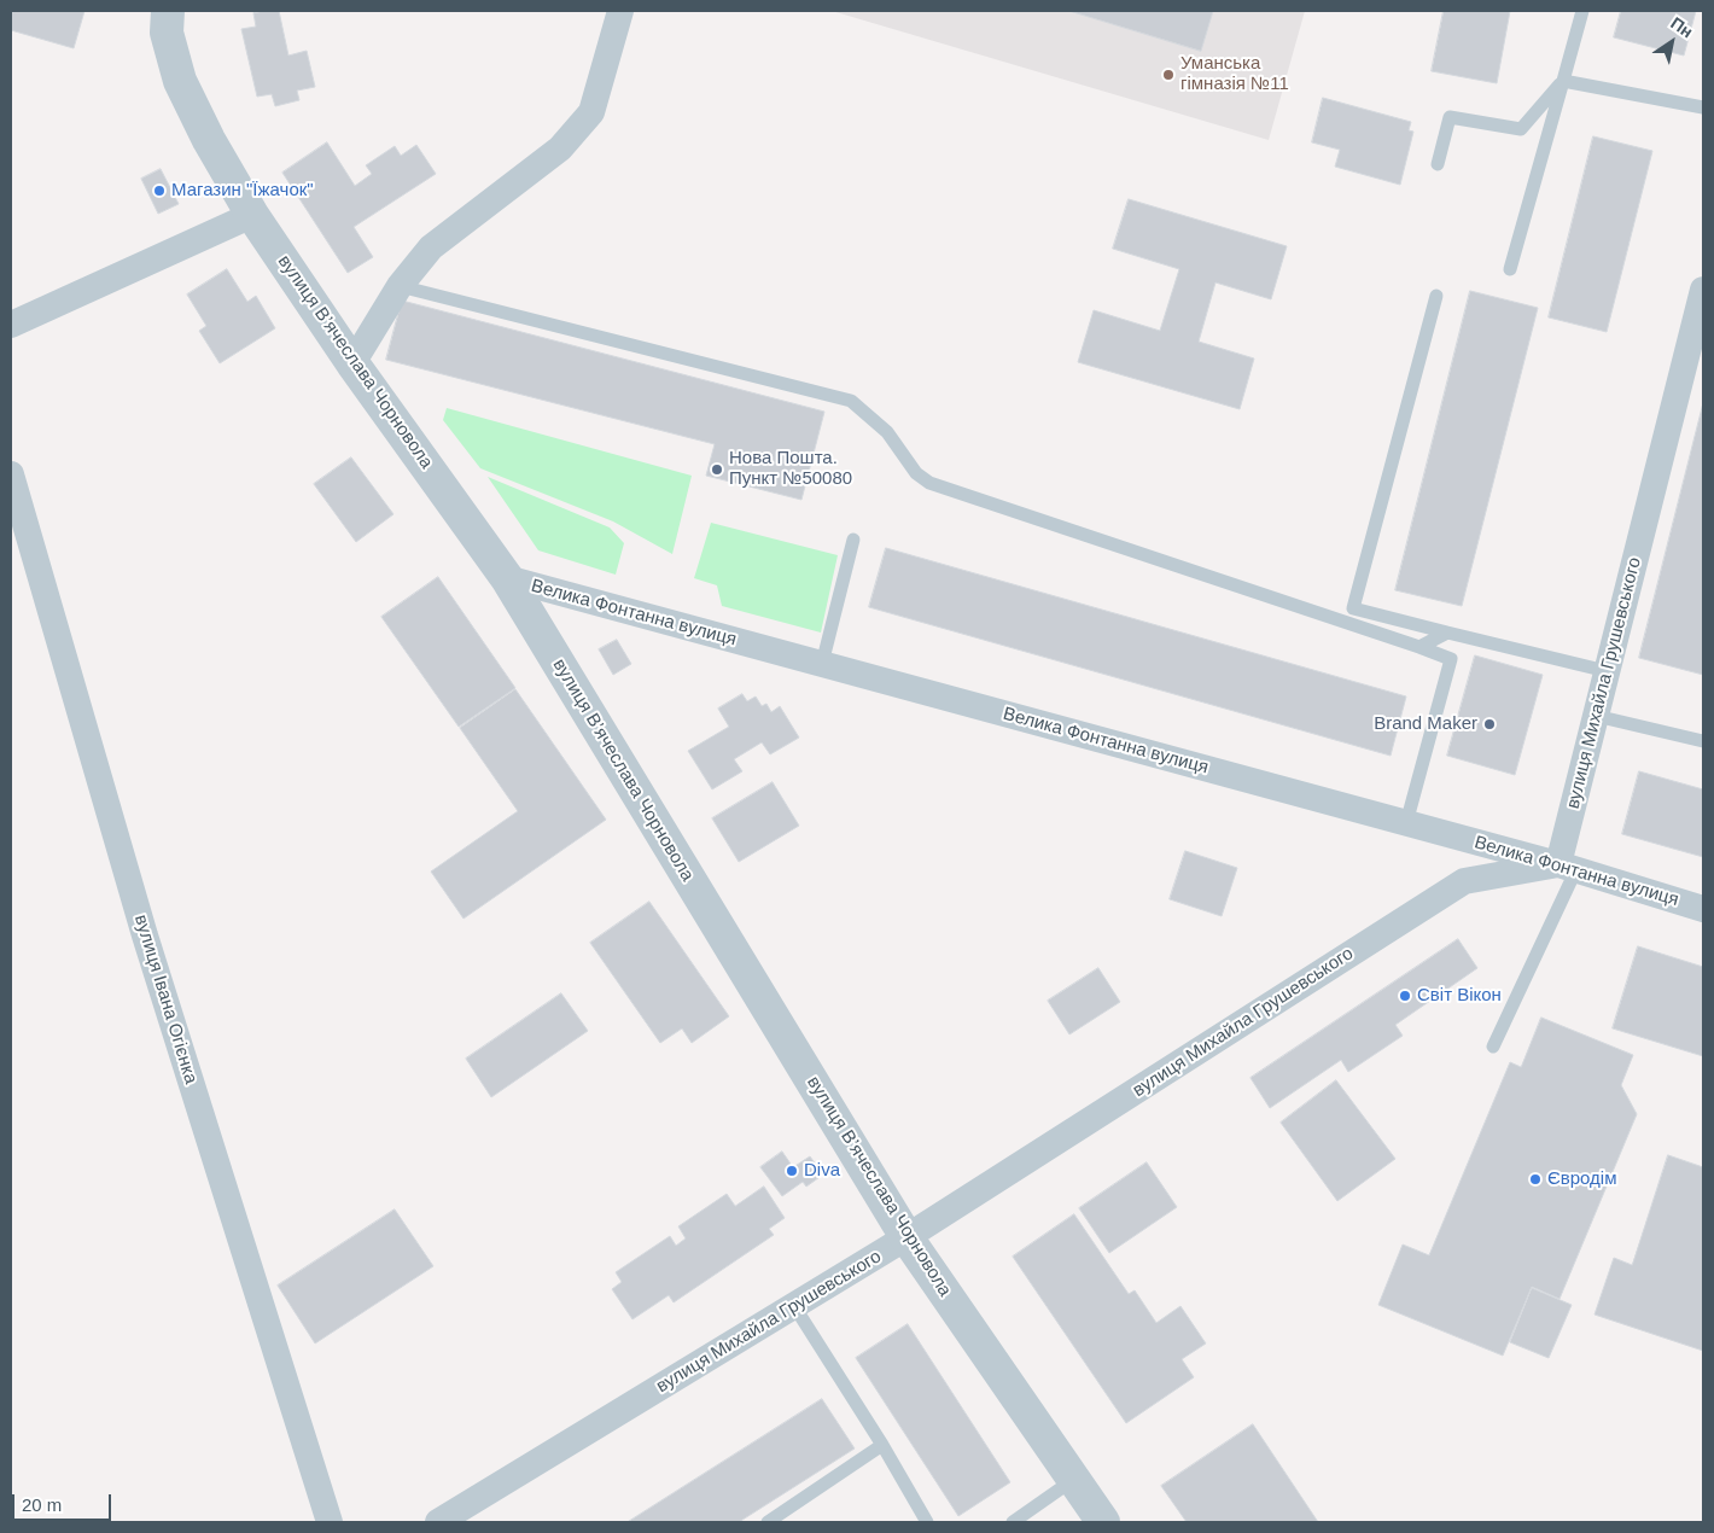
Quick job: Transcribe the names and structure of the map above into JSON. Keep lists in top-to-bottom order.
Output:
{
  "streets": {
    "street": [
      "вулиця В’ячеслава Чорновола",
      "Велика Фонтанна вулиця",
      "вулиця Михайла Грушевського",
      "вулиця Івана Огієнка"
    ]
  },
  "crossings": [
    ["вулиця В’ячеслава Чорновола", "Велика Фонтанна вулиця"],
    ["вулиця В’ячеслава Чорновола", "вулиця Михайла Грушевського"],
    ["Велика Фонтанна вулиця", "вулиця Михайла Грушевського"]
  ],
  "places": [
    "Уманська гімназія №11",
    "Магазин \"Їжачок\"",
    "Нова Пошта. Пункт №50080",
    "Brand Maker",
    "Світ Вікон",
    "Diva",
    "Євродім"
  ],
  "scale_bar": "20 m",
  "north": "top right"
}
